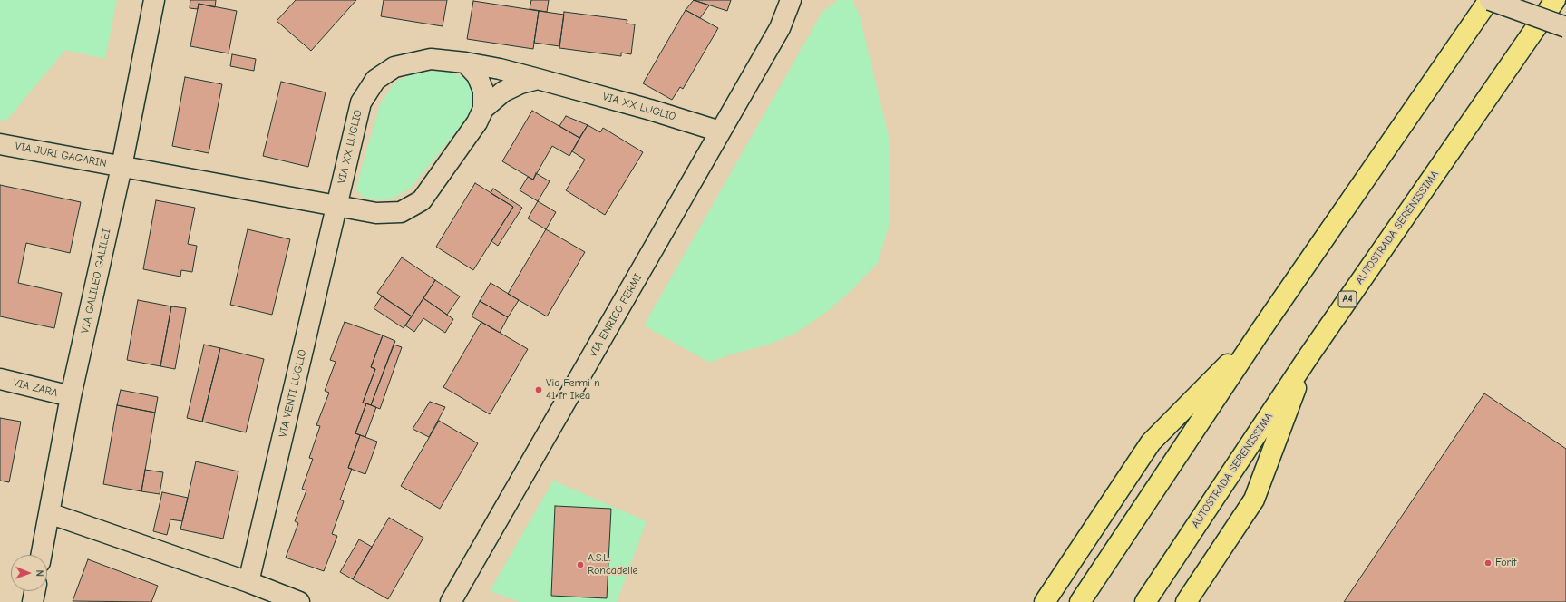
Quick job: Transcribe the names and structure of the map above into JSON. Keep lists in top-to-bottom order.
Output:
{
  "streets": {
    "highway": ["AUTOSTRADA SERENISSIMA", "A4"],
    "street": [
      "VIA XX LUGLIO",
      "VIA JURI GAGARIN",
      "VIA GALILEO GALILEI",
      "VIA ENRICO FERMI",
      "VIA ZARA",
      "VIA VENTI LUGLIO"
    ]
  },
  "crossings": [
    ["VIA XX LUGLIO", "VIA ENRICO FERMI"],
    ["VIA XX LUGLIO", "VIA VENTI LUGLIO"],
    ["VIA JURI GAGARIN", "VIA GALILEO GALILEI"],
    ["VIA GALILEO GALILEI", "VIA ZARA"]
  ],
  "places": ["Via Fermi n 41 fr Ikea", "Forit", "A.S.L. Roncadelle"],
  "north": "right"
}
